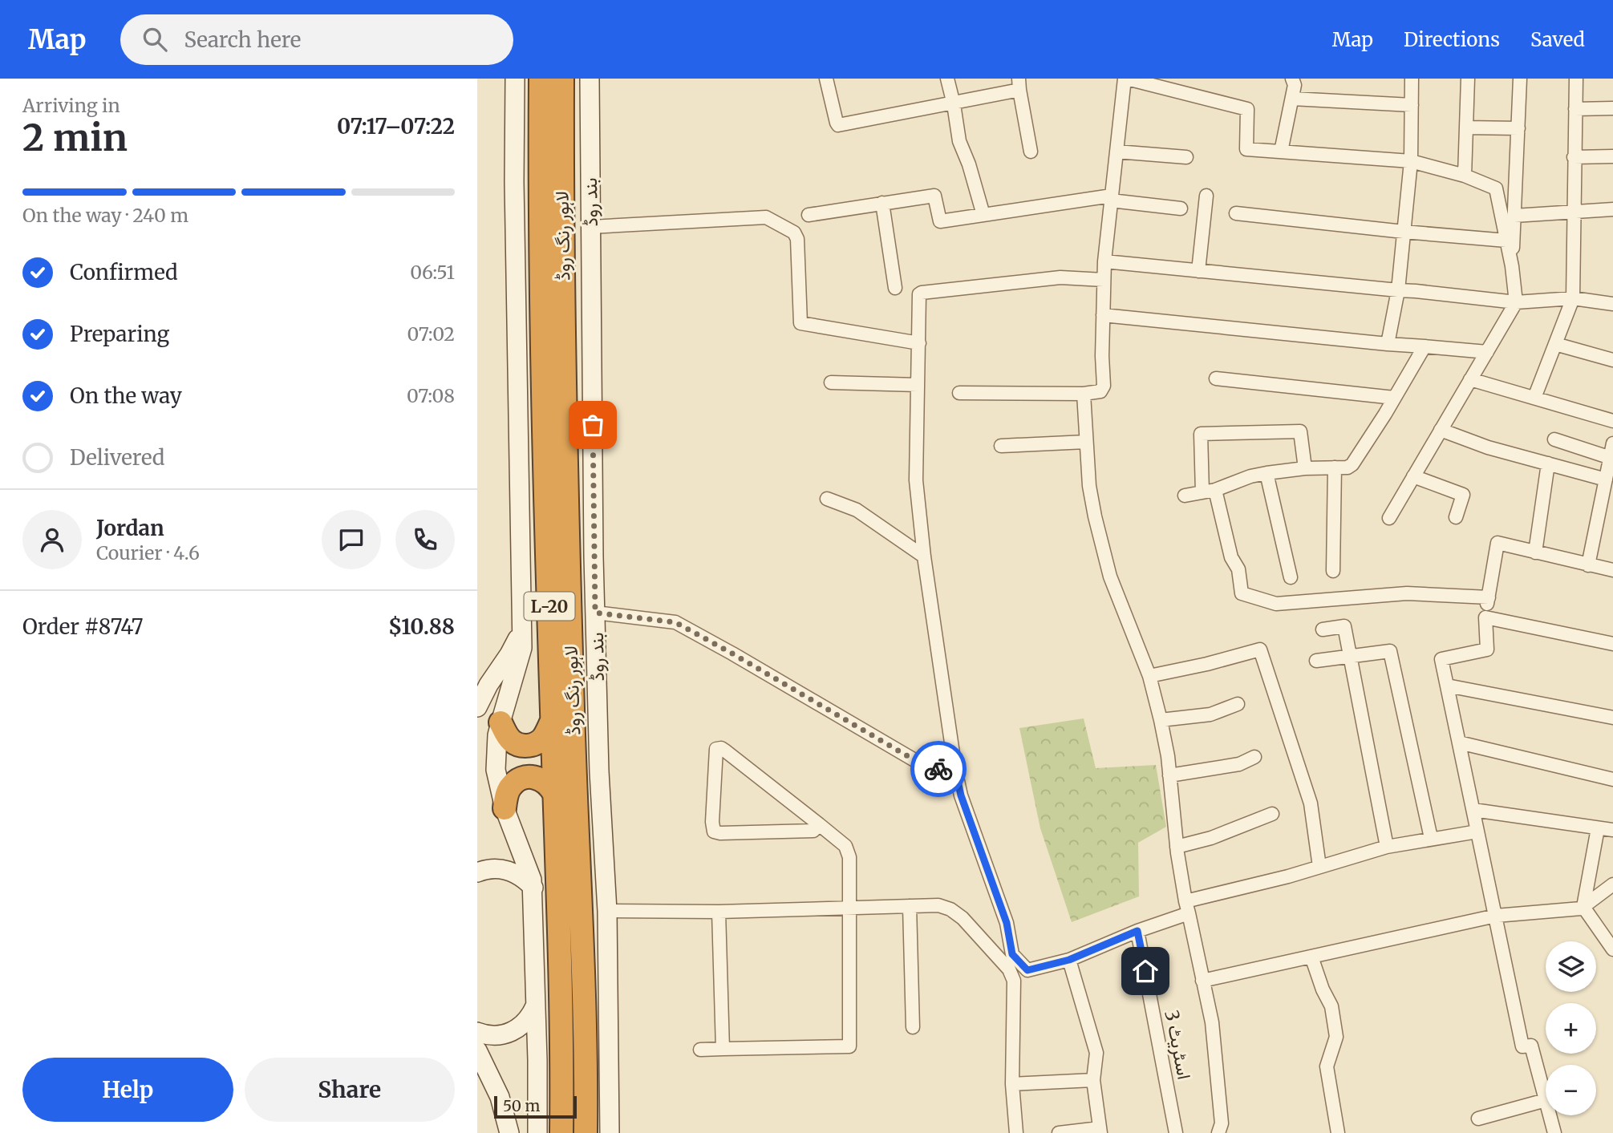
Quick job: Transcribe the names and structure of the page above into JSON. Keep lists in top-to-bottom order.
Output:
{
  "streets": {
    "highway": ["لاہور رنگ روڈ", "L-20"],
    "main road": ["بند روڈ"],
    "street": ["اسٹریٹ 3"]
  },
  "scale_bar": "50 m",
  "page": {
    "header": "Map",
    "search": "Search here",
    "nav": ["Map", "Directions", "Saved"],
    "heading": ["2 min", "Arriving in", "07:17–07:22"],
    "panel": [
      "Jordan",
      "Courier · 4.6",
      "Order #8747",
      "$10.88"
    ],
    "bar": "On the way · 240 m",
    "list": [
      ["Confirmed", "06:51"],
      ["Preparing", "07:02"],
      ["On the way", "07:08"],
      "Delivered"
    ],
    "map_buttons": ["+", "−"],
    "buttons": ["Help", "Share"],
    "scale": "50 m"
  }
}
